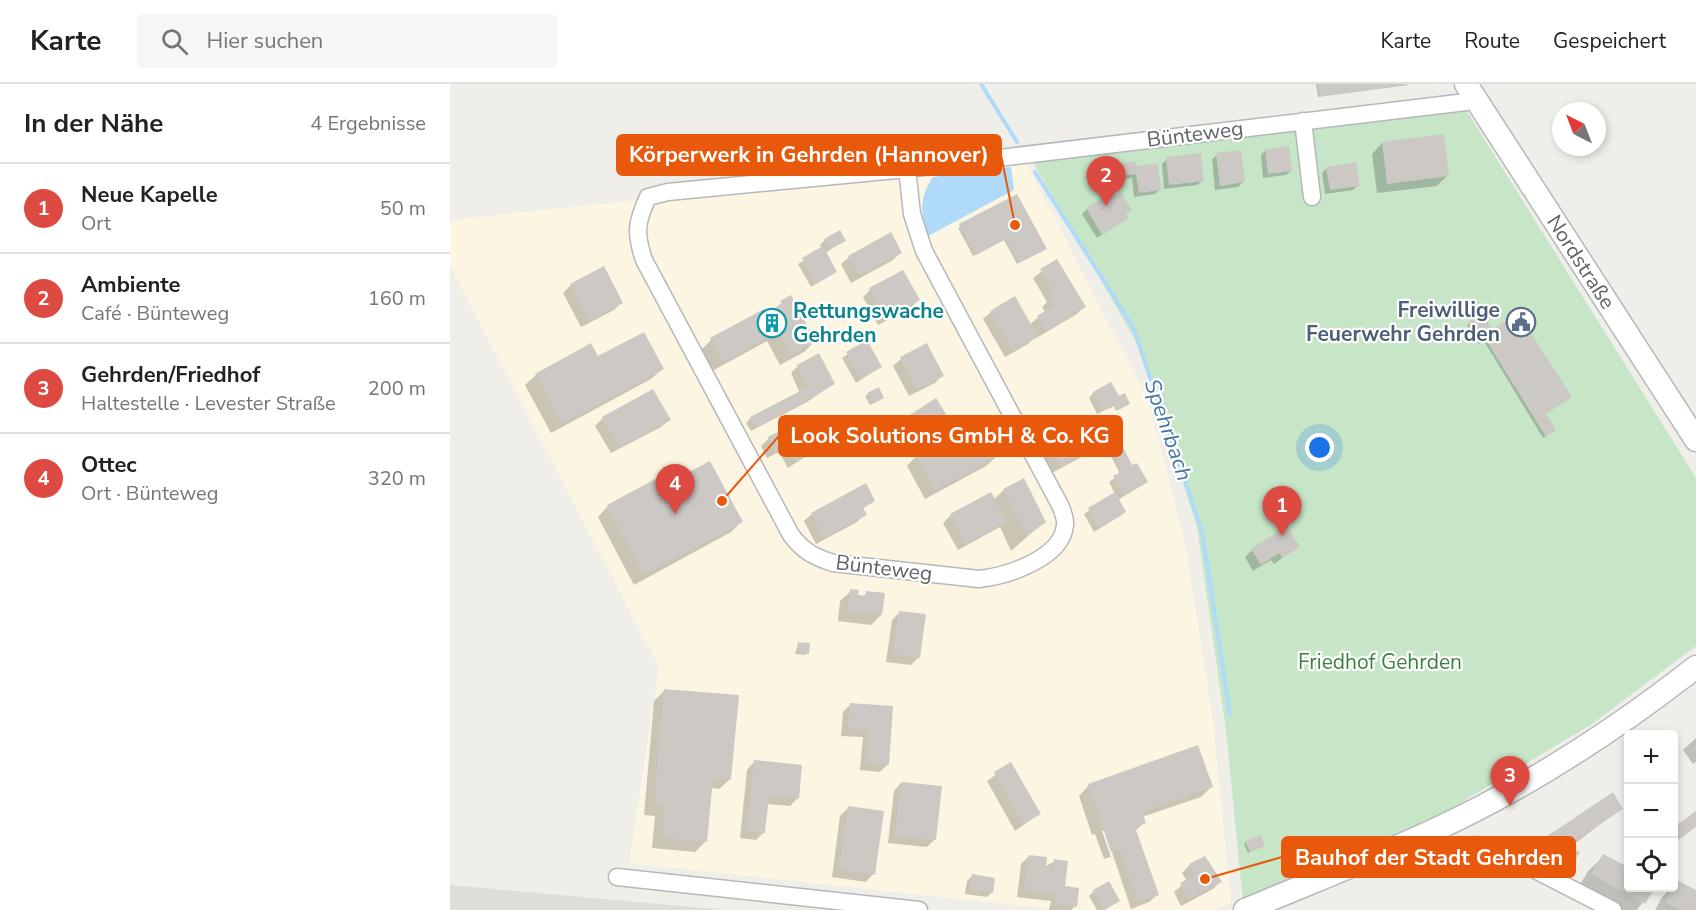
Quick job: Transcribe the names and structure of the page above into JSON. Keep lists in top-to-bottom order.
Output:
{
  "streets": {
    "street": ["Bünteweg", "Nordstraße"]
  },
  "crossings": [
    ["Bünteweg", "Nordstraße"]
  ],
  "water": ["Spehrbach"],
  "parks": ["Friedhof Gehrden"],
  "places": {
    "other": ["Körperwerk in Gehrden (Hannover)", "Look Solutions GmbH & Co. KG", "Bauhof der Stadt Gehrden"],
    "public building": ["Freiwillige Feuerwehr Gehrden"],
    "building": ["Rettungswache Gehrden"]
  },
  "north": "top left",
  "page": {
    "header": "Karte",
    "search": "Hier suchen",
    "nav": ["Karte", "Route", "Gespeichert"],
    "heading": ["In der Nähe", "4 Ergebnisse"],
    "pins": [
      "2",
      "4",
      "1",
      "3"
    ],
    "list": [
      {
        "mark": "1",
        "name": "Neue Kapelle",
        "note": "Ort",
        "value": "50 m"
      },
      {
        "mark": "2",
        "name": "Ambiente",
        "note": "Café · Bünteweg",
        "value": "160 m"
      },
      {
        "mark": "3",
        "name": "Gehrden/Friedhof",
        "note": "Haltestelle · Levester Straße",
        "value": "200 m"
      },
      {
        "mark": "4",
        "name": "Ottec",
        "note": "Ort · Bünteweg",
        "value": "320 m"
      }
    ],
    "map_buttons": ["+", "−"]
  }
}
